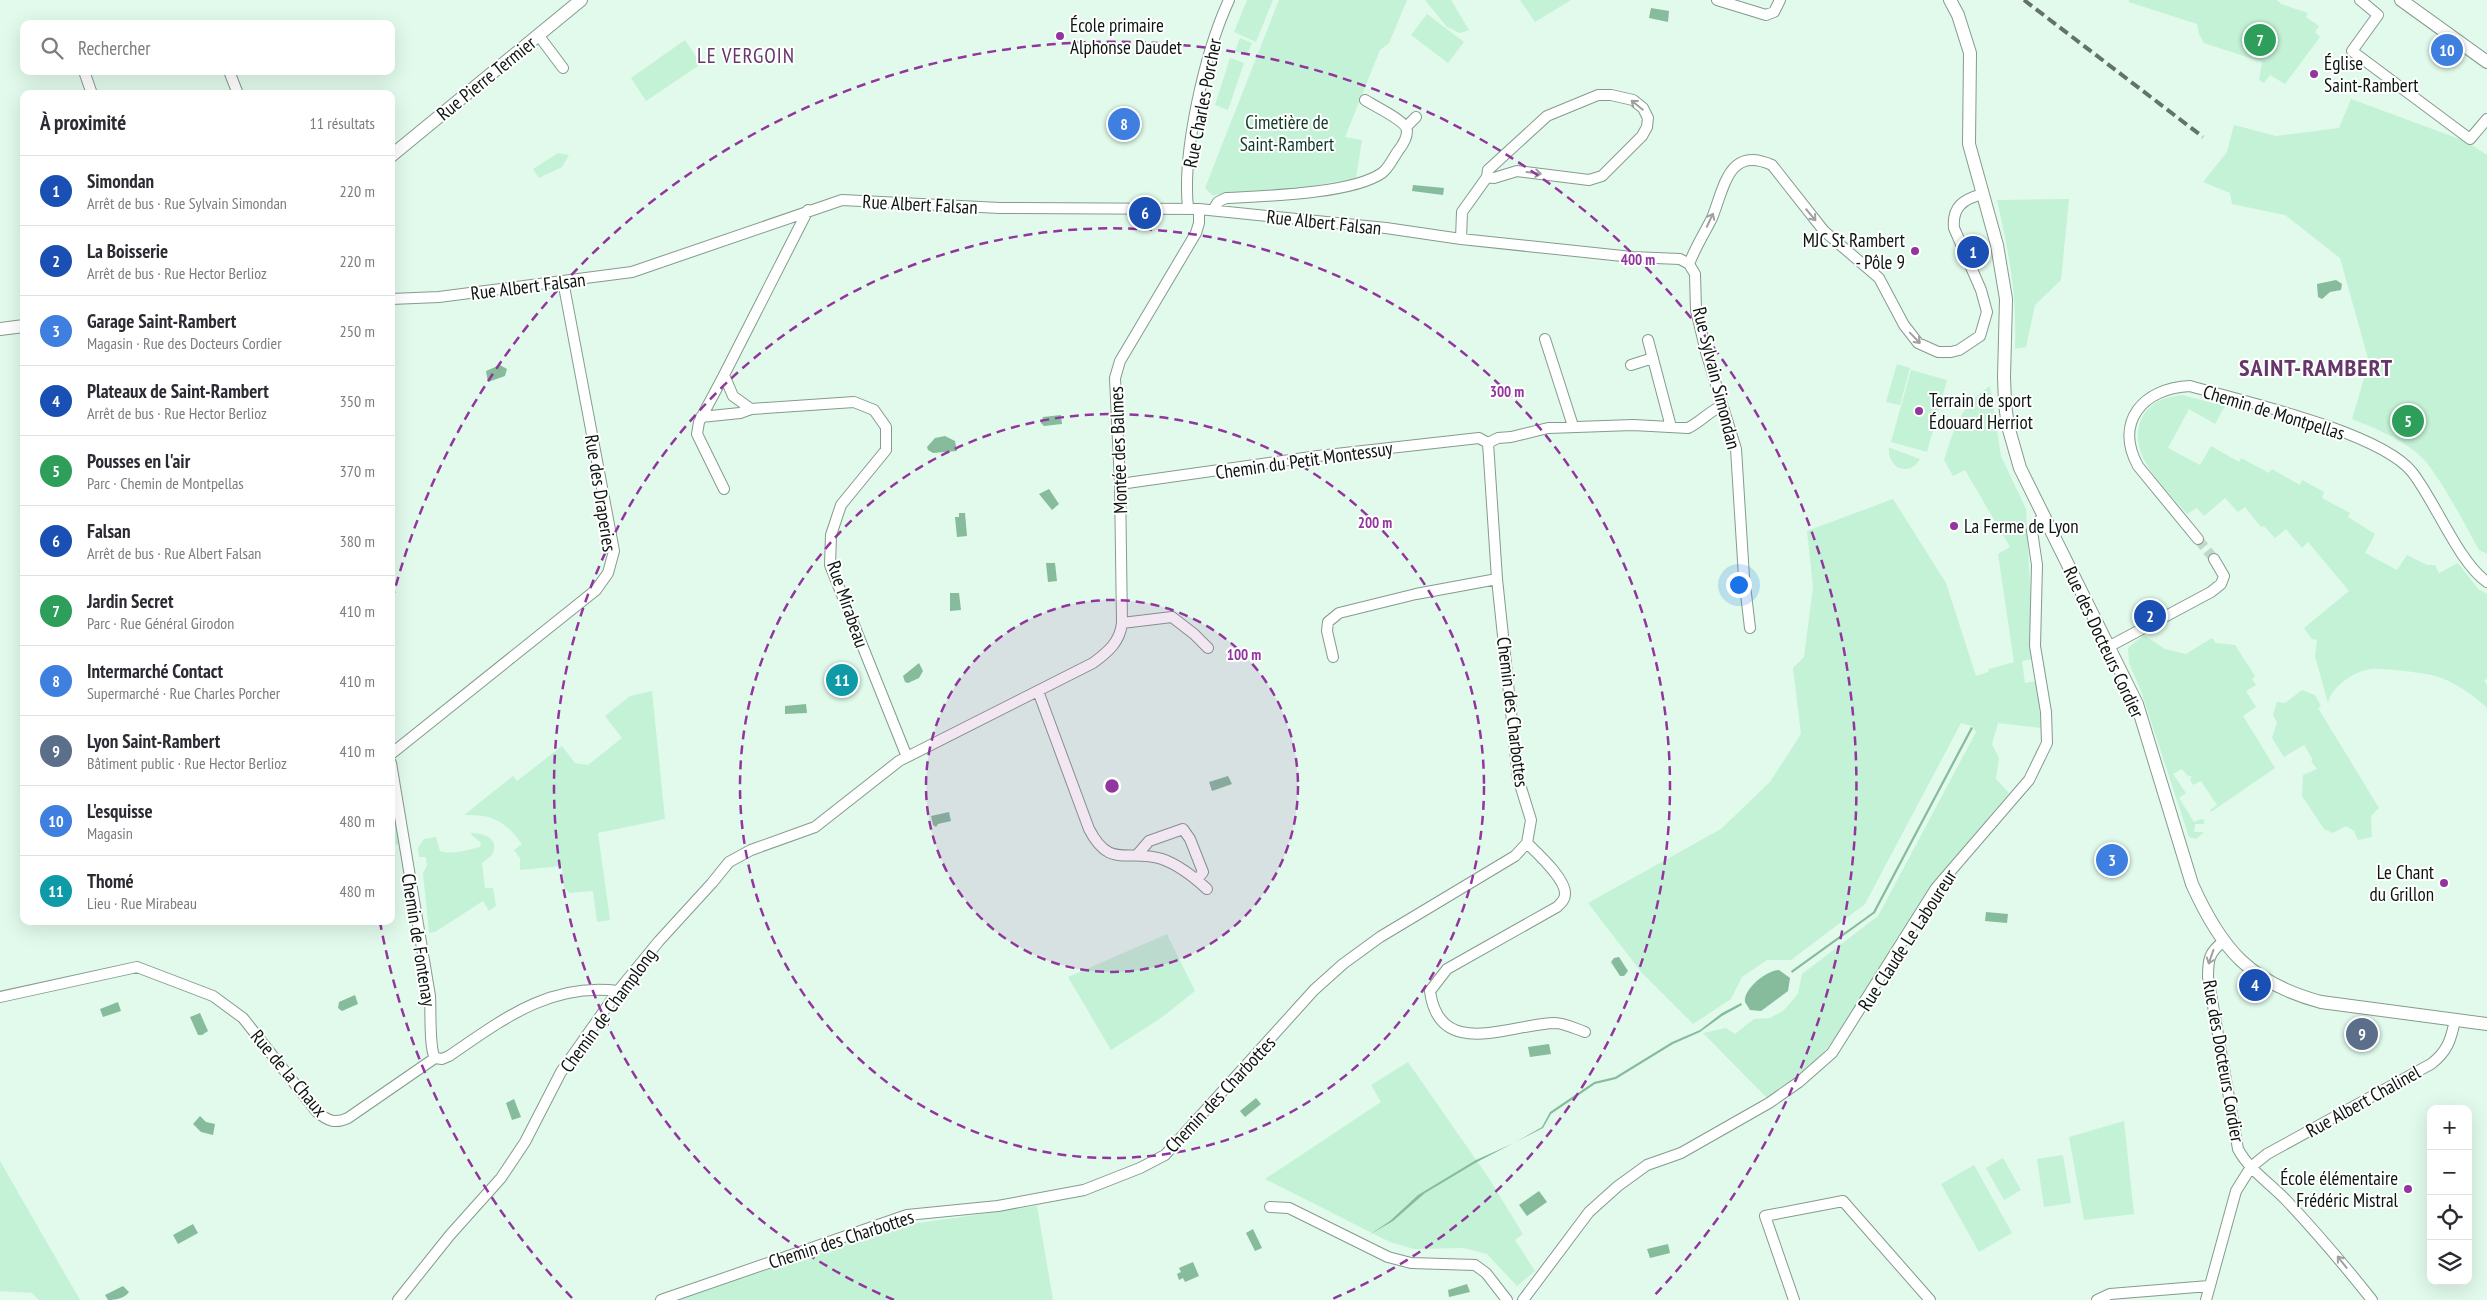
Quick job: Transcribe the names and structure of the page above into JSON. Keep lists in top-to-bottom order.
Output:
{
  "streets": {
    "street": [
      "Rue Pierre Termier",
      "Rue Charles Porcher",
      "Rue Albert Falsan",
      "Rue Sylvain Simondan",
      "Chemin de Montpellas",
      "Montée des Balmes",
      "Chemin du Petit Montessuy",
      "Rue des Draperies",
      "Rue Mirabeau",
      "Rue des Docteurs Cordier",
      "Chemin des Charbottes",
      "Chemin de Fontenay",
      "Rue Claude Le Laboureur",
      "Chemin de Champlong",
      "Rue de la Chaux",
      "Rue Albert Chalinel"
    ]
  },
  "crossings": [
    ["Rue Charles Porcher", "Rue Albert Falsan"],
    ["Rue Albert Falsan", "Rue Sylvain Simondan"],
    ["Rue Albert Falsan", "Montée des Balmes"],
    ["Rue Albert Falsan", "Rue des Draperies"],
    ["Montée des Balmes", "Chemin du Petit Montessuy"],
    ["Montée des Balmes", "Rue Mirabeau"],
    ["Montée des Balmes", "Chemin de Champlong"],
    ["Chemin du Petit Montessuy", "Chemin des Charbottes"],
    ["Rue des Docteurs Cordier", "Rue Claude Le Laboureur"],
    ["Rue des Docteurs Cordier", "Rue Albert Chalinel"],
    ["Chemin de Fontenay", "Rue de la Chaux"],
    ["Chemin de Champlong", "Rue de la Chaux"]
  ],
  "districts": ["LE VERGOIN", "SAINT-RAMBERT"],
  "parks": ["Cimetière de Saint-Rambert"],
  "places": [
    "École primaire Alphonse Daudet",
    "Église Saint-Rambert",
    "MJC St Rambert - Pôle 9",
    "Terrain de sport Édouard Herriot",
    "La Ferme de Lyon",
    "Le Chant du Grillon",
    "École élémentaire Frédéric Mistral"
  ],
  "page": {
    "search": "Rechercher",
    "pins": [
      "7",
      "10",
      "8",
      "6",
      "1",
      "5",
      "2",
      "11",
      "3",
      "4",
      "9"
    ],
    "heading": ["À proximité", "11 résultats"],
    "list": [
      {
        "mark": "1",
        "name": "Simondan",
        "note": "Arrêt de bus · Rue Sylvain Simondan",
        "value": "220 m"
      },
      {
        "mark": "2",
        "name": "La Boisserie",
        "note": "Arrêt de bus · Rue Hector Berlioz",
        "value": "220 m"
      },
      {
        "mark": "3",
        "name": "Garage Saint-Rambert",
        "note": "Magasin · Rue des Docteurs Cordier",
        "value": "250 m"
      },
      {
        "mark": "4",
        "name": "Plateaux de Saint-Rambert",
        "note": "Arrêt de bus · Rue Hector Berlioz",
        "value": "350 m"
      },
      {
        "mark": "5",
        "name": "Pousses en l'air",
        "note": "Parc · Chemin de Montpellas",
        "value": "370 m"
      },
      {
        "mark": "6",
        "name": "Falsan",
        "note": "Arrêt de bus · Rue Albert Falsan",
        "value": "380 m"
      },
      {
        "mark": "7",
        "name": "Jardin Secret",
        "note": "Parc · Rue Général Girodon",
        "value": "410 m"
      },
      {
        "mark": "8",
        "name": "Intermarché Contact",
        "note": "Supermarché · Rue Charles Porcher",
        "value": "410 m"
      },
      {
        "mark": "9",
        "name": "Lyon Saint-Rambert",
        "note": "Bâtiment public · Rue Hector Berlioz",
        "value": "410 m"
      },
      {
        "mark": "10",
        "name": "L'esquisse",
        "note": "Magasin",
        "value": "480 m"
      },
      {
        "mark": "11",
        "name": "Thomé",
        "note": "Lieu · Rue Mirabeau",
        "value": "480 m"
      }
    ],
    "map_buttons": ["+", "−"]
  },
  "rings": [
    "400 m",
    "300 m",
    "200 m",
    "100 m"
  ]
}
